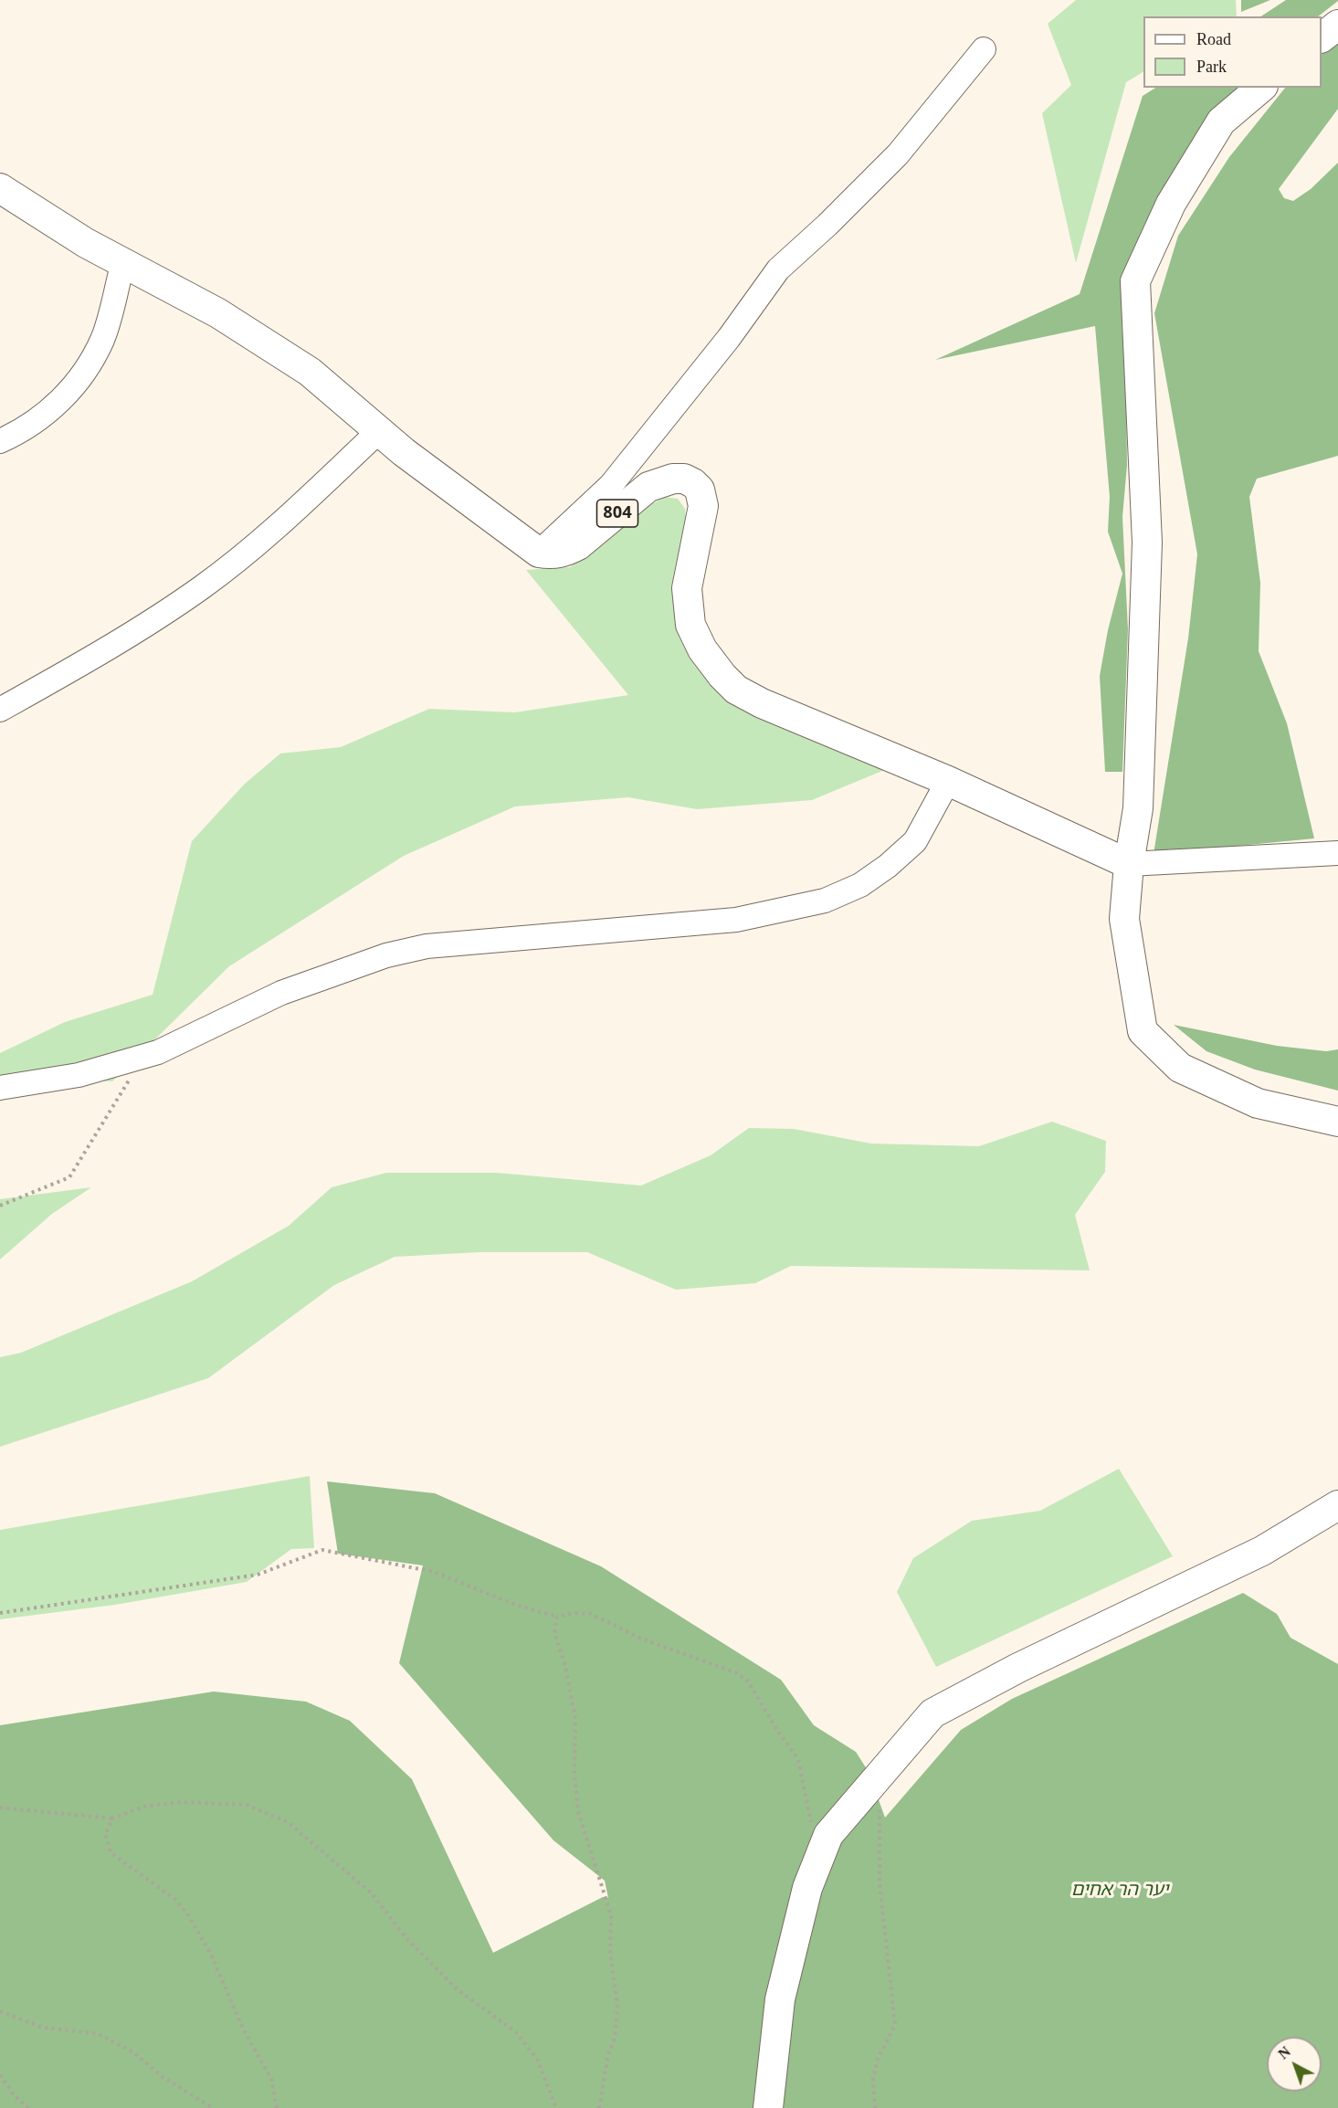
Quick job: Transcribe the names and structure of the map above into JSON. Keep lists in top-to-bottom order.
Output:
{
  "streets": {
    "main road": ["804"]
  },
  "parks": ["יער הר אחים"],
  "legend": ["Road", "Park"],
  "north": "top left"
}
